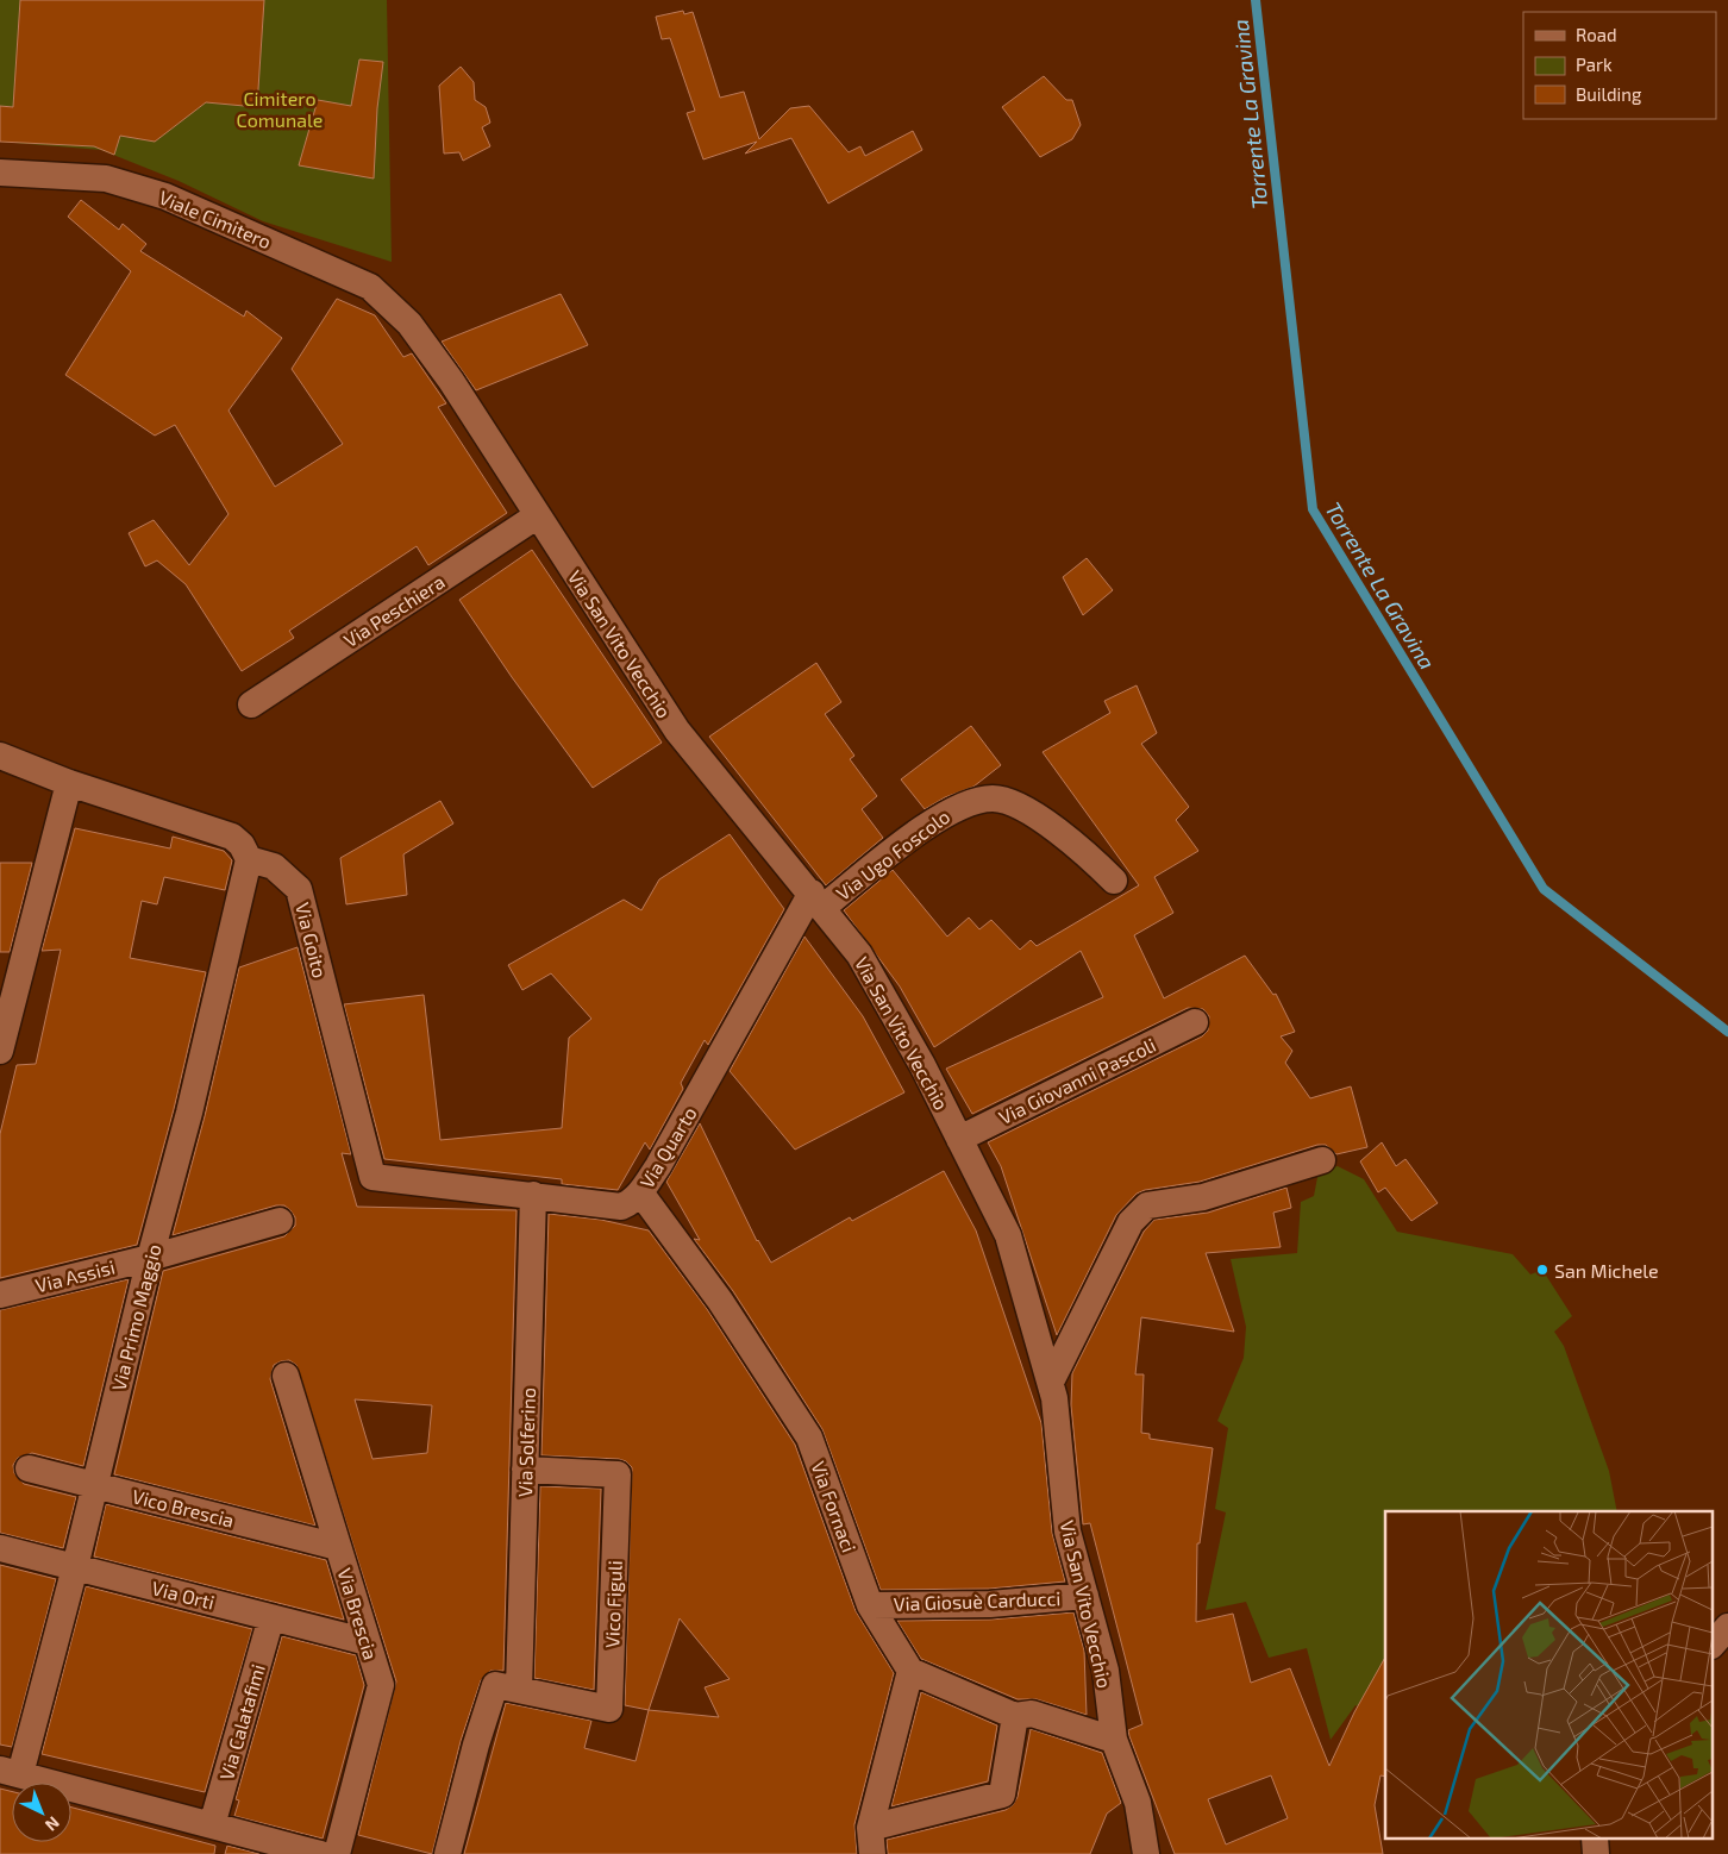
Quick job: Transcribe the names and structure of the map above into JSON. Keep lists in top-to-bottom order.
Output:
{
  "streets": {
    "street": [
      "Viale Cimitero",
      "Via Peschiera",
      "Via San Vito Vecchio",
      "Via Ugo Foscolo",
      "Via Goito",
      "Via Giovanni Pascoli",
      "Via Quarto",
      "Via Assisi",
      "Via Primo Maggio",
      "Via Solferino",
      "Via Fornaci",
      "Vico Brescia",
      "Via Orti",
      "Via Giosuè Carducci",
      "Vico Figuli",
      "Via Brescia",
      "Via Calatafimi"
    ]
  },
  "crossings": [
    ["Viale Cimitero", "Via San Vito Vecchio"],
    ["Via Peschiera", "Via San Vito Vecchio"],
    ["Via San Vito Vecchio", "Via Ugo Foscolo"],
    ["Via San Vito Vecchio", "Via Giovanni Pascoli"],
    ["Via San Vito Vecchio", "Via Quarto"],
    ["Via San Vito Vecchio", "Via Giosuè Carducci"],
    ["Via Ugo Foscolo", "Via Quarto"],
    ["Via Goito", "Via Quarto"],
    ["Via Goito", "Via Primo Maggio"],
    ["Via Quarto", "Via Solferino"],
    ["Via Quarto", "Via Fornaci"],
    ["Via Assisi", "Via Primo Maggio"],
    ["Via Primo Maggio", "Vico Brescia"],
    ["Via Primo Maggio", "Via Orti"],
    ["Via Solferino", "Vico Figuli"],
    ["Via Fornaci", "Via Giosuè Carducci"],
    ["Vico Brescia", "Via Brescia"],
    ["Via Orti", "Via Brescia"],
    ["Via Orti", "Via Calatafimi"]
  ],
  "water": ["Torrente La Gravina"],
  "parks": ["Cimitero Comunale"],
  "places": ["San Michele"],
  "legend": ["Road", "Park", "Building"],
  "north": "bottom right"
}
